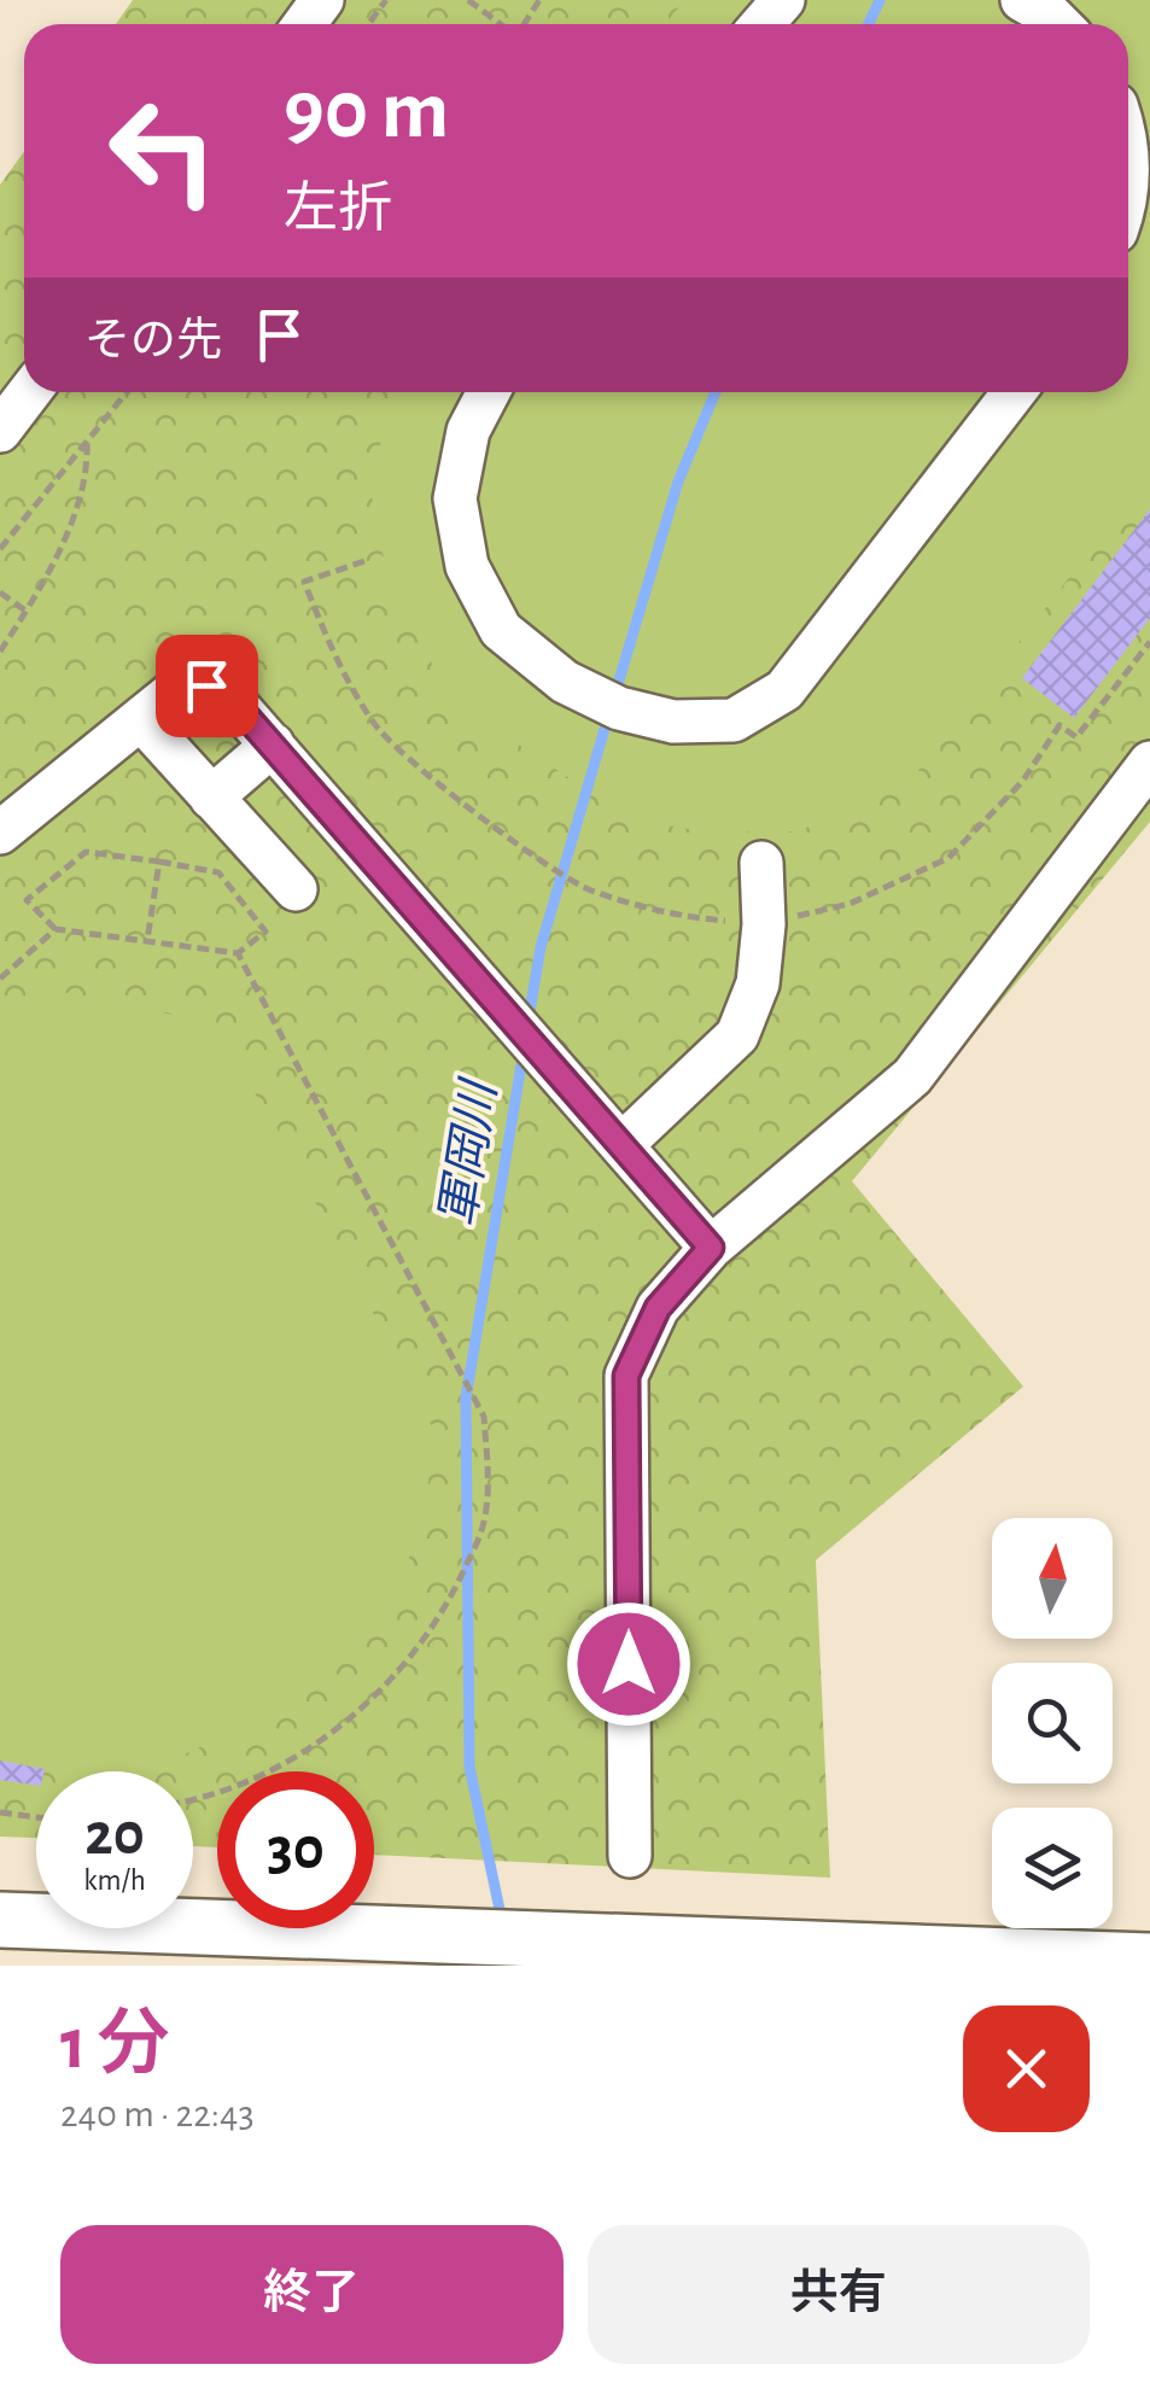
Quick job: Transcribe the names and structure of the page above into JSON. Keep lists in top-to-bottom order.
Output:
{
  "water": ["軍岡川"],
  "north": "top",
  "page": {
    "turn": ["90 m", "左折"],
    "then": "その先",
    "speed": "20 km/h",
    "limit": "30",
    "heading": ["1 分", "240 m · 22:43"],
    "buttons": ["終了", "共有"]
  }
}
